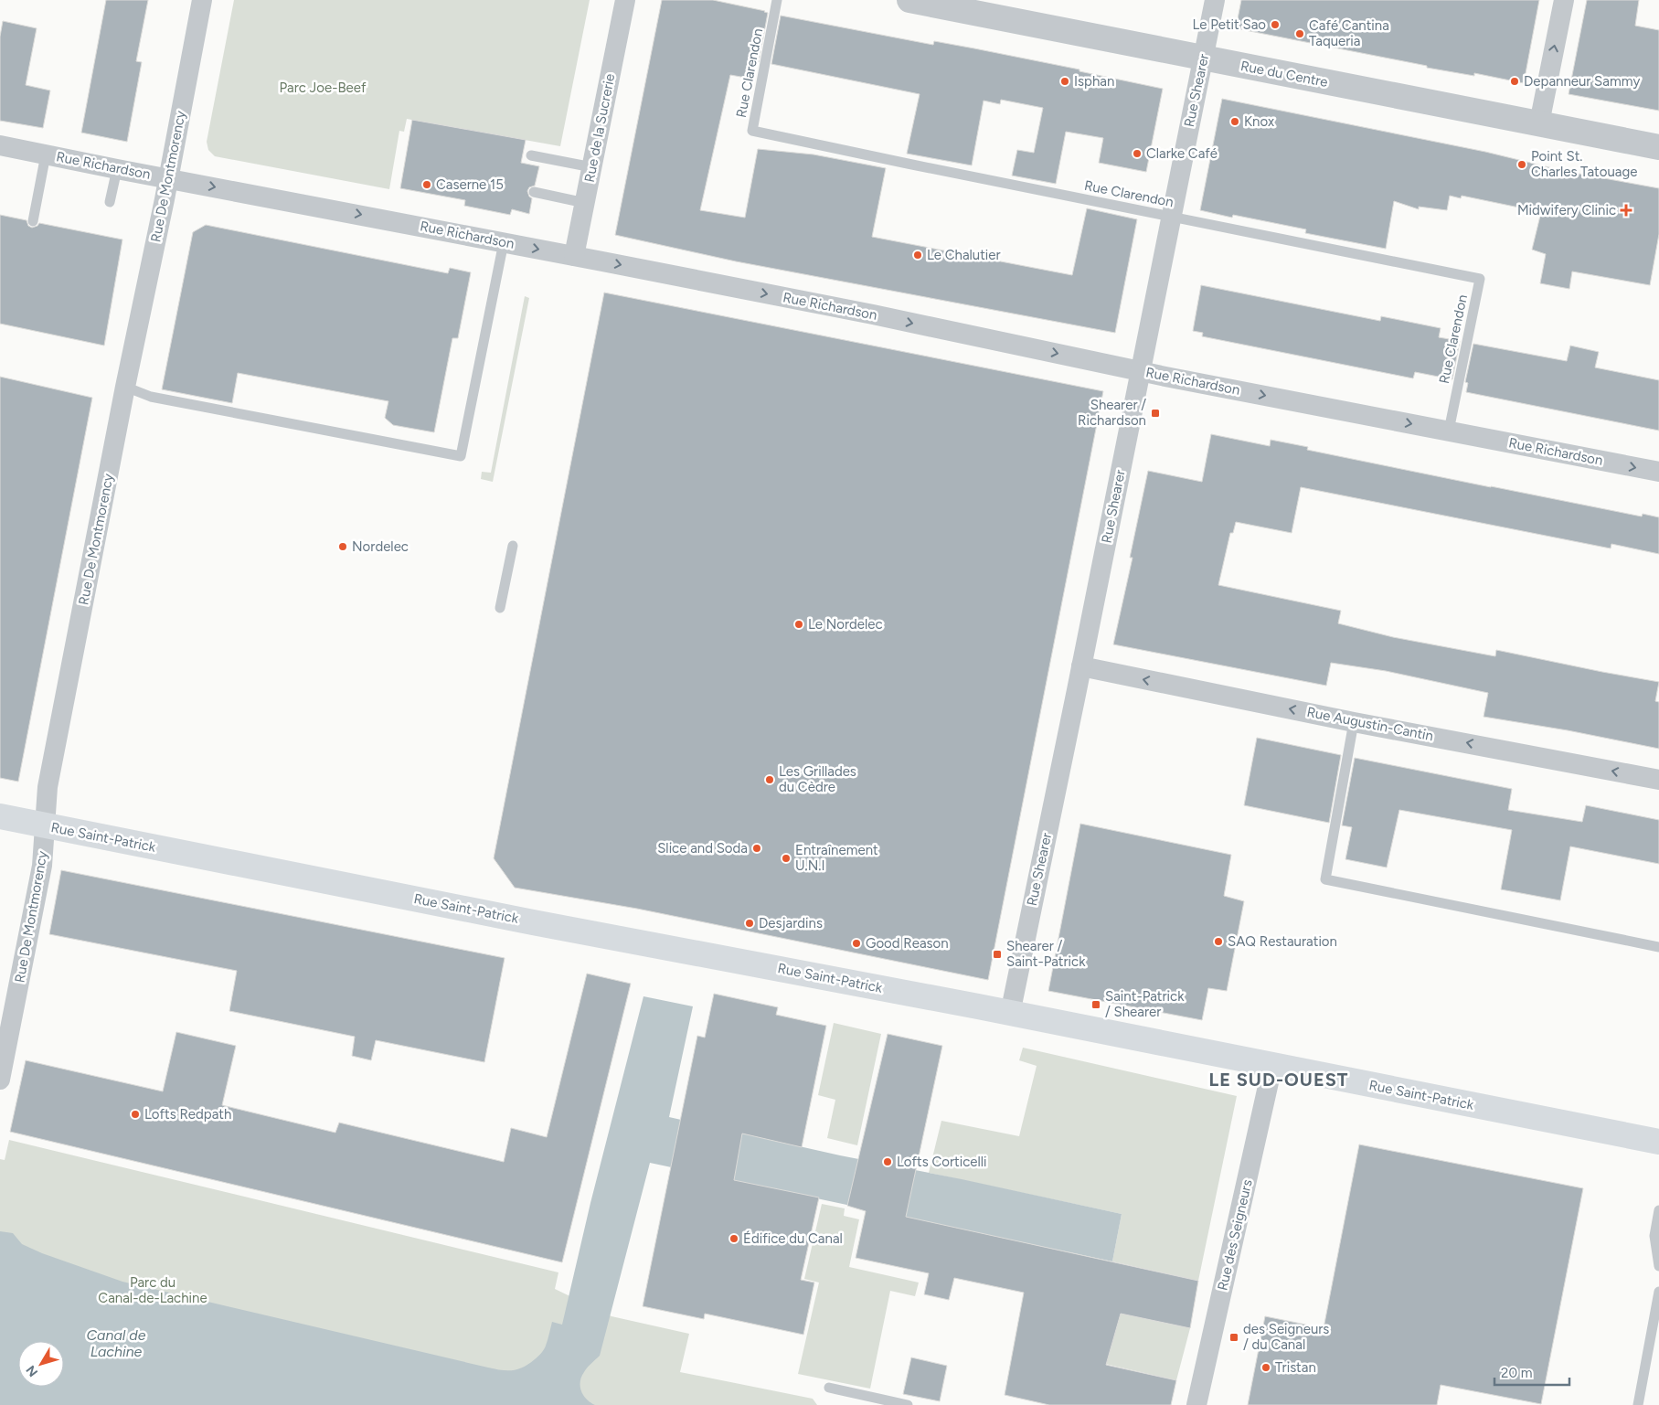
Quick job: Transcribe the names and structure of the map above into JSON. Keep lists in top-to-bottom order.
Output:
{
  "streets": {
    "main road": ["Rue Saint-Patrick"],
    "street": [
      "Rue du Centre",
      "Rue Shearer",
      "Rue de la Sucrerie",
      "Rue Richardson",
      "Rue De Montmorency",
      "Rue Augustin-Cantin",
      "Rue des Seigneurs"
    ],
    "lane": ["Rue Clarendon"]
  },
  "crossings": [
    ["Rue Clarendon", "Rue Shearer"],
    ["Rue Clarendon", "Rue Richardson"],
    ["Rue du Centre", "Rue Shearer"],
    ["Rue Shearer", "Rue Richardson"],
    ["Rue Shearer", "Rue Augustin-Cantin"],
    ["Rue Shearer", "Rue Saint-Patrick"],
    ["Rue de la Sucrerie", "Rue Richardson"],
    ["Rue Richardson", "Rue De Montmorency"],
    ["Rue De Montmorency", "Rue Saint-Patrick"],
    ["Rue Saint-Patrick", "Rue des Seigneurs"]
  ],
  "one_way": ["Rue Richardson", "Rue Augustin-Cantin"],
  "districts": ["LE SUD-OUEST"],
  "water": ["Canal de Lachine"],
  "parks": ["Parc Joe-Beef", "Parc du Canal-de-Lachine"],
  "places": {
    "other": [
      "Le Petit Sao",
      "Café Cantina Taqueria",
      "Isphan",
      "Depanneur Sammy",
      "Knox",
      "Clarke Café",
      "Point St. Charles Tatouage",
      "Caserne 15",
      "Le Chalutier",
      "Nordelec",
      "Le Nordelec",
      "Les Grillades du Cèdre",
      "Slice and Soda",
      "Entraînement U.N.I",
      "Desjardins",
      "SAQ Restauration",
      "Good Reason",
      "Lofts Redpath",
      "Lofts Corticelli",
      "Édifice du Canal",
      "Tristan"
    ],
    "health": ["Midwifery Clinic"],
    "transit": [
      "Shearer / Richardson",
      "Shearer / Saint-Patrick",
      "Saint-Patrick / Shearer",
      "des Seigneurs / du Canal"
    ]
  },
  "scale_bar": "20 m",
  "north": "bottom left"
}
